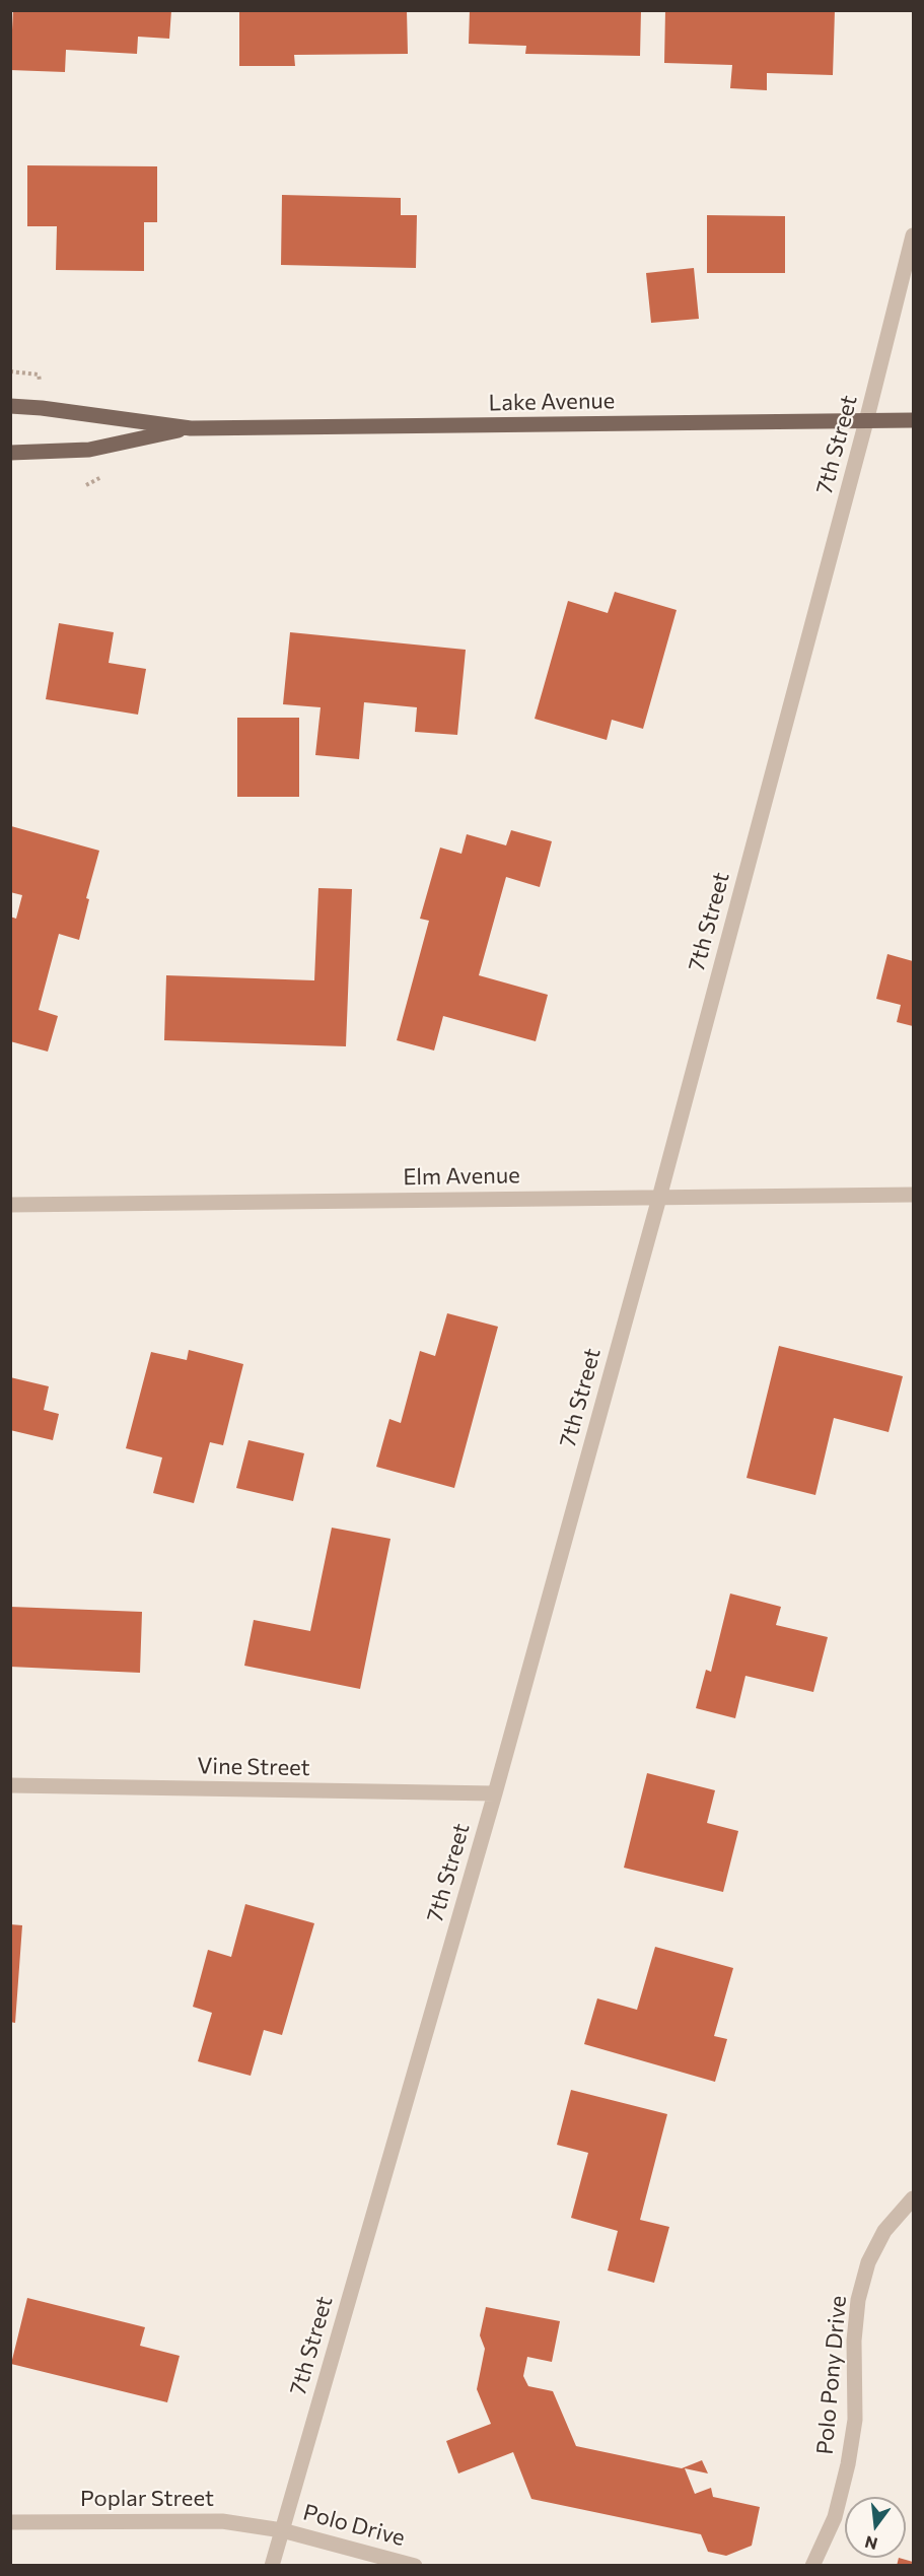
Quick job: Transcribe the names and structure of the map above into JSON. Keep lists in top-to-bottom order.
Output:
{
  "streets": {
    "main road": ["Lake Avenue"],
    "street": [
      "7th Street",
      "Elm Avenue",
      "Vine Street",
      "Polo Pony Drive",
      "Poplar Street",
      "Polo Drive"
    ]
  },
  "crossings": [
    ["Lake Avenue", "7th Street"],
    ["7th Street", "Elm Avenue"],
    ["7th Street", "Vine Street"],
    ["7th Street", "Poplar Street"],
    ["7th Street", "Polo Drive"],
    ["Poplar Street", "Polo Drive"]
  ],
  "north": "bottom"
}
